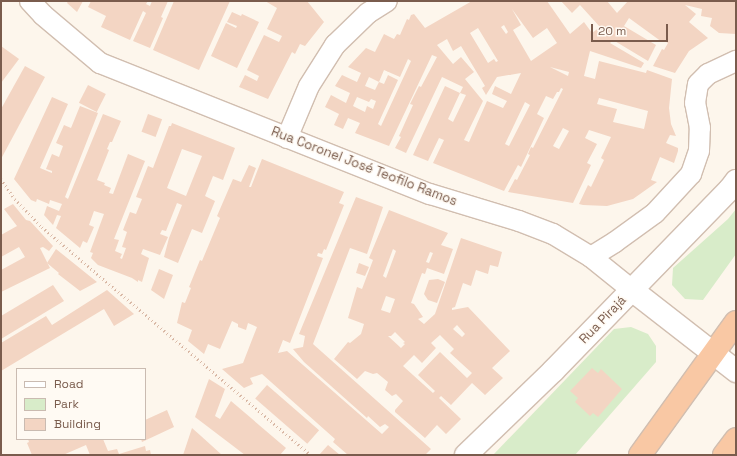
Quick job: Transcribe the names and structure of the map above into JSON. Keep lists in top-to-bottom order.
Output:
{
  "streets": {
    "street": ["Rua Coronel José Teofilo Ramos", "Rua Pirajá"]
  },
  "crossings": [
    ["Rua Coronel José Teofilo Ramos", "Rua Pirajá"]
  ],
  "legend": ["Road", "Park", "Building"],
  "scale_bar": "20 m"
}
